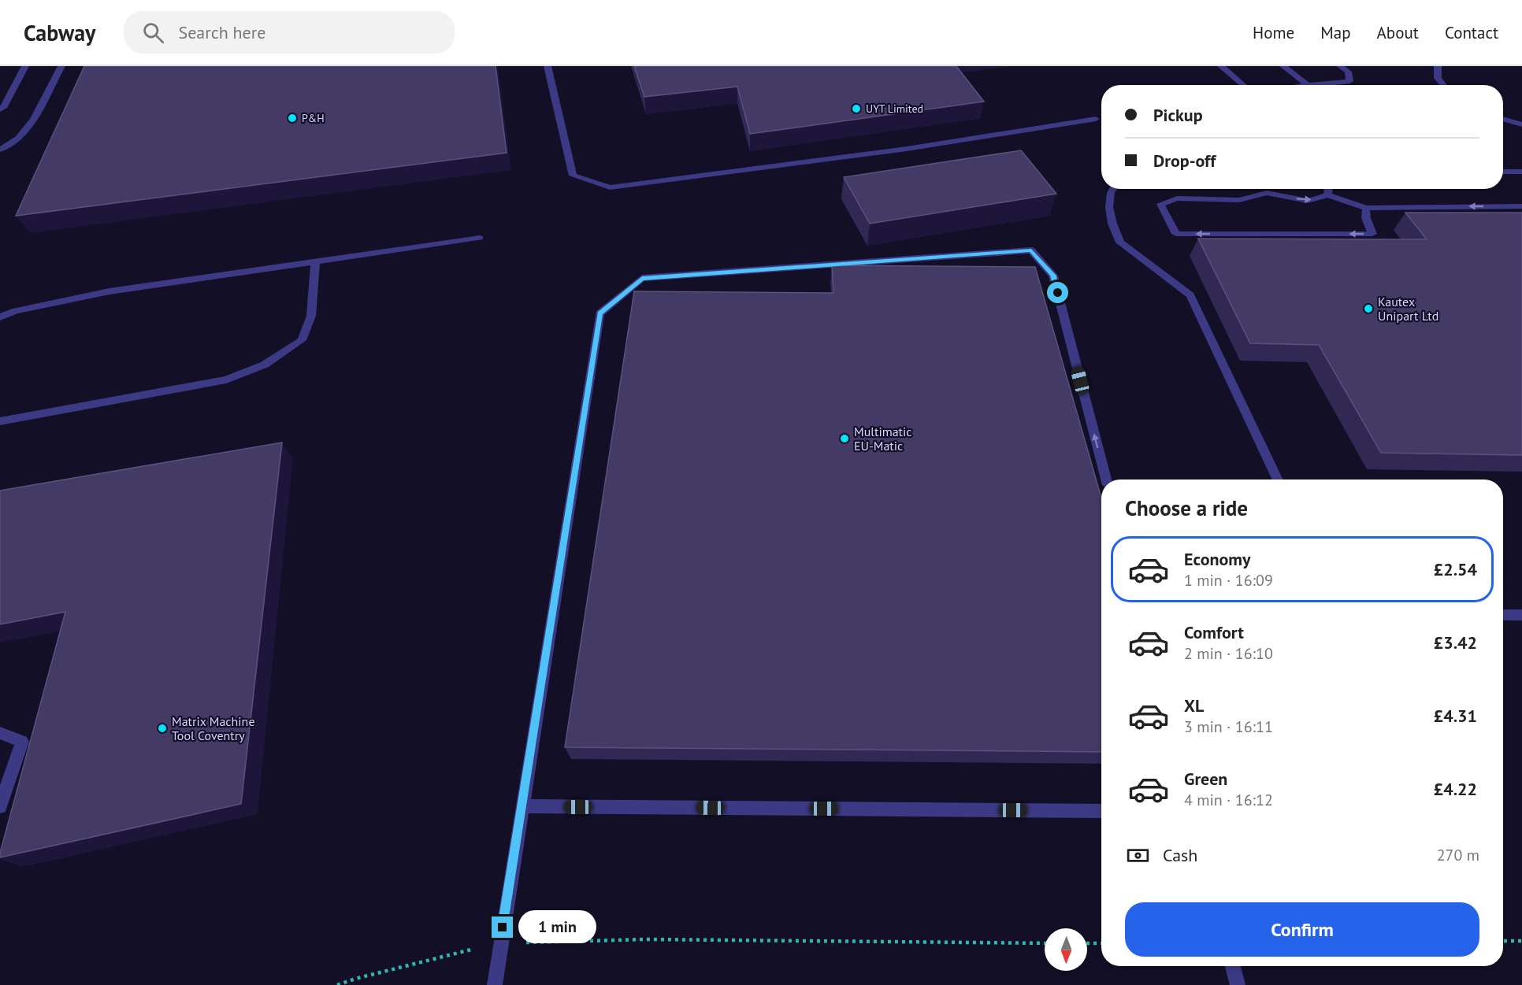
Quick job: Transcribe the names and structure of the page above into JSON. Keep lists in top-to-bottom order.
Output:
{
  "places": [
    "UYT Limited",
    "P&H",
    "Kautex Unipart Ltd",
    "Multimatic EU-Matic",
    "Matrix Machine Tool Coventry"
  ],
  "north": "bottom",
  "page": {
    "header": "Cabway",
    "search": "Search here",
    "nav": [
      "Home",
      "Map",
      "About",
      "Contact"
    ],
    "banner": ["Pickup", "Drop-off"],
    "heading": "Choose a ride",
    "list": [
      {
        "name": "Economy",
        "note": "1 min · 16:09",
        "value": "£2.54"
      },
      {
        "name": "Comfort",
        "note": "2 min · 16:10",
        "value": "£3.42"
      },
      {
        "name": "XL",
        "note": "3 min · 16:11",
        "value": "£4.31"
      },
      {
        "name": "Green",
        "note": "4 min · 16:12",
        "value": "£4.22"
      }
    ],
    "pay": ["Cash", "270 m"],
    "buttons": "Confirm",
    "bubble": "1 min"
  }
}
